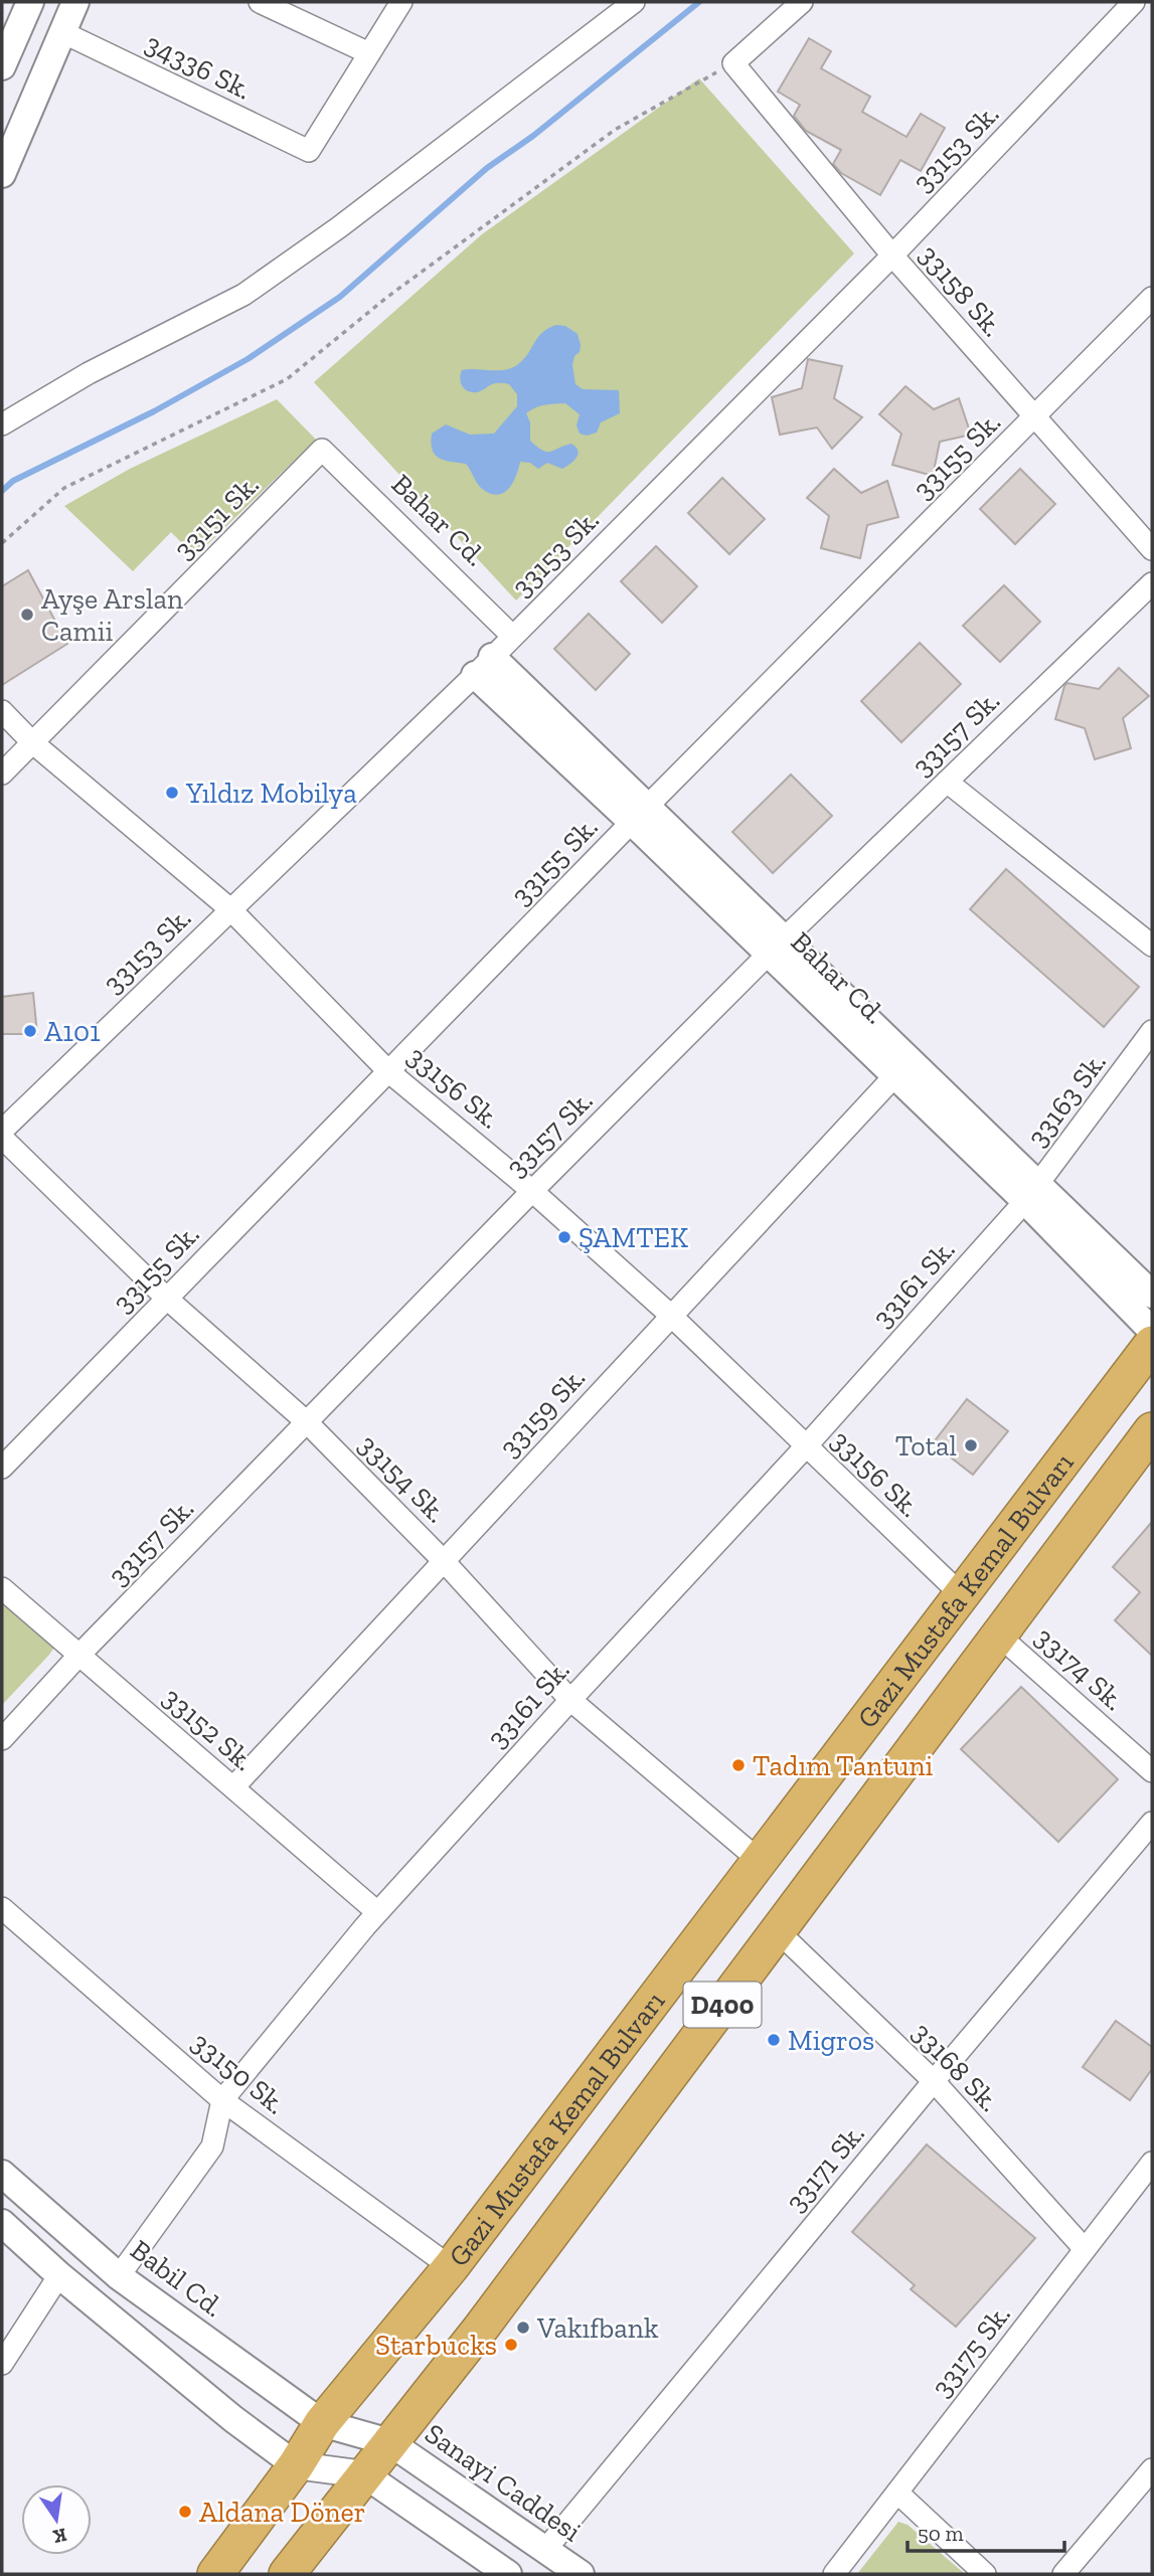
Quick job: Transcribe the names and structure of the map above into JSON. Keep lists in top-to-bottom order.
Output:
{
  "streets": {
    "highway": ["Gazi Mustafa Kemal Bulvarı", "D400"],
    "street": [
      "34336 Sk.",
      "33153 Sk.",
      "33158 Sk.",
      "33155 Sk.",
      "33151 Sk.",
      "Bahar Cd.",
      "33157 Sk.",
      "33156 Sk.",
      "33163 Sk.",
      "33161 Sk.",
      "33159 Sk.",
      "33154 Sk.",
      "33174 Sk.",
      "33152 Sk.",
      "33168 Sk.",
      "33150 Sk.",
      "33171 Sk.",
      "Babil Cd.",
      "33175 Sk.",
      "Sanayi Caddesi"
    ]
  },
  "crossings": [
    ["33153 Sk.", "33158 Sk."],
    ["33153 Sk.", "Bahar Cd."],
    ["33153 Sk.", "33156 Sk."],
    ["33158 Sk.", "33155 Sk."],
    ["33155 Sk.", "Bahar Cd."],
    ["33155 Sk.", "33156 Sk."],
    ["33155 Sk.", "33154 Sk."],
    ["33151 Sk.", "Bahar Cd."],
    ["33151 Sk.", "33156 Sk."],
    ["Bahar Cd.", "33157 Sk."],
    ["Bahar Cd.", "33163 Sk."],
    ["Bahar Cd.", "33161 Sk."],
    ["Bahar Cd.", "33159 Sk."],
    ["33157 Sk.", "33156 Sk."],
    ["33157 Sk.", "33154 Sk."],
    ["33157 Sk.", "33152 Sk."],
    ["33156 Sk.", "33161 Sk."],
    ["33156 Sk.", "33159 Sk."],
    ["33156 Sk.", "Gazi Mustafa Kemal Bulvarı"],
    ["33163 Sk.", "33161 Sk."],
    ["33161 Sk.", "33154 Sk."],
    ["33161 Sk.", "33152 Sk."],
    ["33161 Sk.", "33150 Sk."],
    ["33161 Sk.", "Babil Cd."],
    ["33159 Sk.", "33154 Sk."],
    ["33159 Sk.", "33152 Sk."],
    ["33154 Sk.", "Gazi Mustafa Kemal Bulvarı"],
    ["Gazi Mustafa Kemal Bulvarı", "33174 Sk."],
    ["Gazi Mustafa Kemal Bulvarı", "33168 Sk."],
    ["Gazi Mustafa Kemal Bulvarı", "33150 Sk."],
    ["Gazi Mustafa Kemal Bulvarı", "Babil Cd."],
    ["Gazi Mustafa Kemal Bulvarı", "Sanayi Caddesi"],
    ["33168 Sk.", "33171 Sk."],
    ["33168 Sk.", "33175 Sk."],
    ["33171 Sk.", "Sanayi Caddesi"],
    ["Babil Cd.", "Sanayi Caddesi"]
  ],
  "places": [
    "Ayşe Arslan Camii",
    "Yıldız Mobilya",
    "A101",
    "ŞAMTEK",
    "Total",
    "Tadım Tantuni",
    "Migros",
    "Vakıfbank",
    "Starbucks",
    "Aldana Döner"
  ],
  "scale_bar": "50 m",
  "north": "bottom"
}
